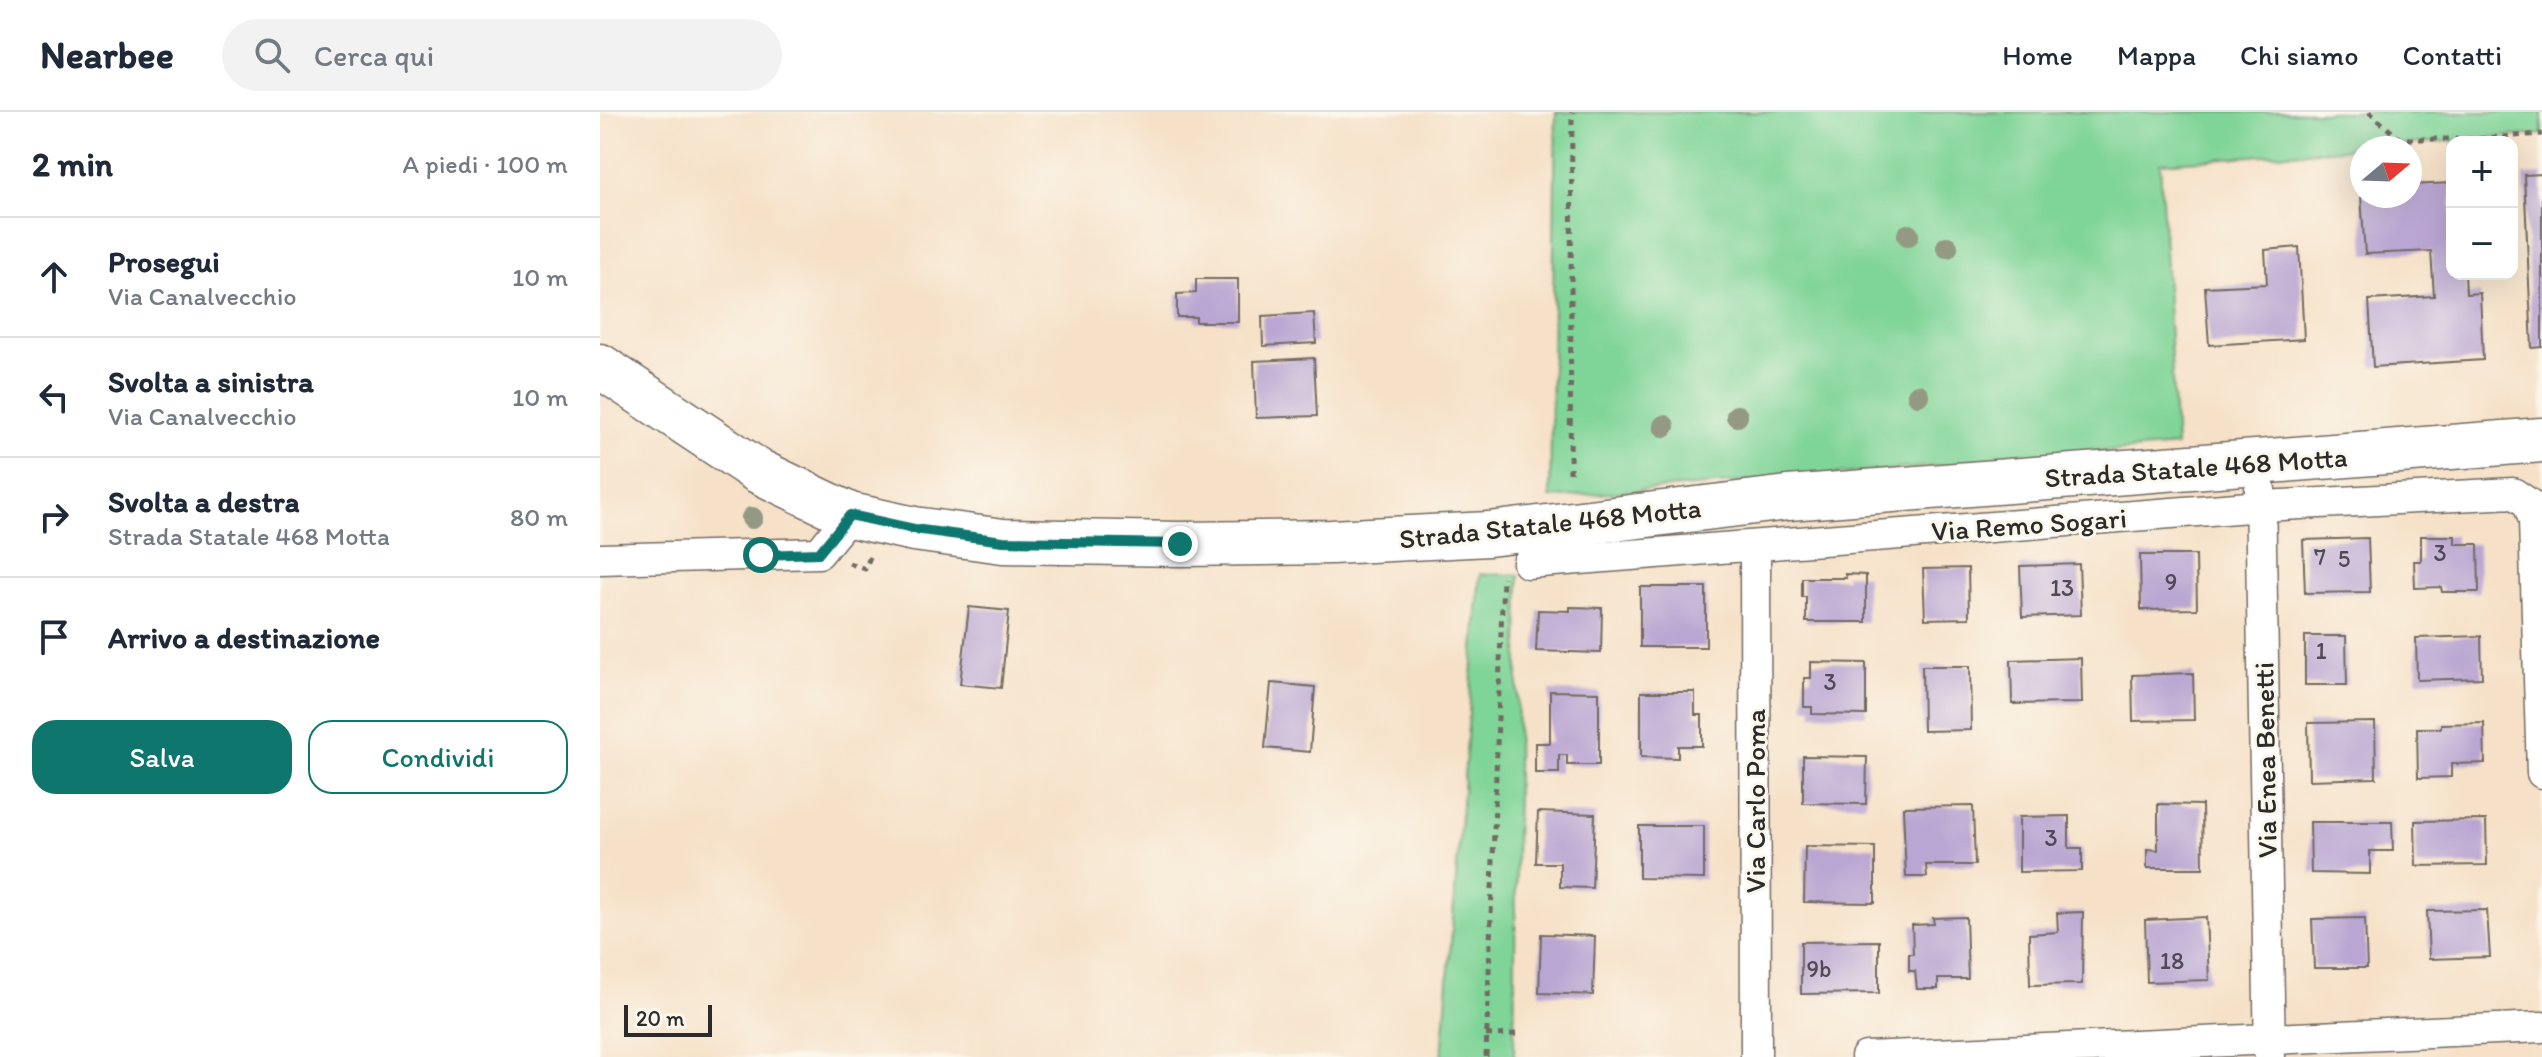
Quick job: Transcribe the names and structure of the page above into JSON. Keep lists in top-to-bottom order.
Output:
{
  "streets": {
    "main road": ["Strada Statale 468 Motta"],
    "street": ["Via Remo Sogari", "Via Enea Benetti", "Via Carlo Poma"]
  },
  "crossings": [
    ["Strada Statale 468 Motta", "Via Enea Benetti"],
    ["Via Remo Sogari", "Via Enea Benetti"],
    ["Via Remo Sogari", "Via Carlo Poma"]
  ],
  "house_numbers": [
    "3",
    "7",
    "5",
    "9",
    "13",
    "1",
    "3",
    "3",
    "18",
    "9b"
  ],
  "scale_bar": "20 m",
  "north": "right",
  "page": {
    "header": "Nearbee",
    "search": "Cerca qui",
    "nav": [
      "Home",
      "Mappa",
      "Chi siamo",
      "Contatti"
    ],
    "heading": ["2 min", "A piedi · 100 m"],
    "map_buttons": ["+", "−"],
    "list": [
      ["Prosegui", "Via Canalvecchio", "10 m"],
      ["Svolta a sinistra", "Via Canalvecchio", "10 m"],
      ["Svolta a destra", "Strada Statale 468 Motta", "80 m"],
      "Arrivo a destinazione"
    ],
    "buttons": ["Salva", "Condividi"],
    "scale": "20 m"
  }
}
